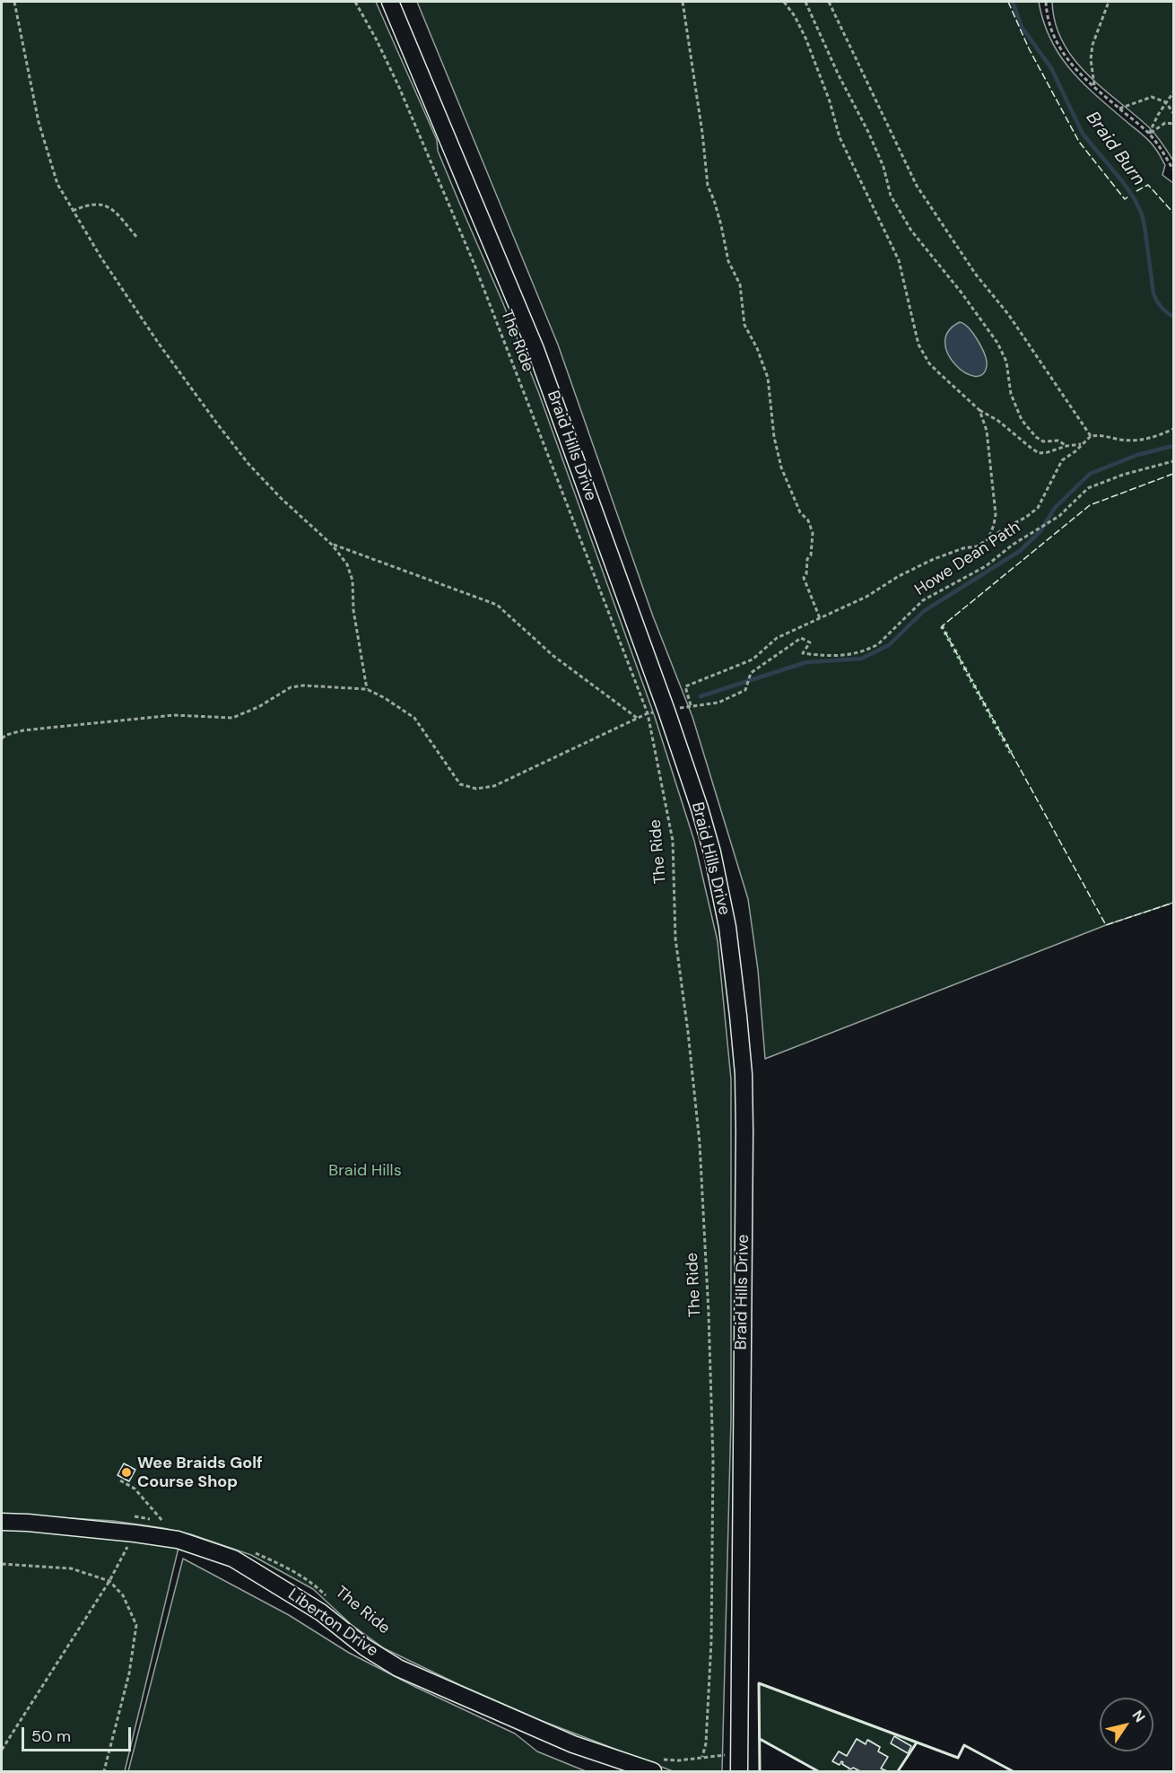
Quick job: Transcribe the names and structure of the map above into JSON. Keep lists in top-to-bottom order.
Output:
{
  "streets": {
    "street": ["Braid Hills Drive", "Liberton Drive"],
    "path": ["The Ride", "Howe Dean Path"]
  },
  "water": ["Braid Burn"],
  "parks": ["Braid Hills"],
  "places": ["Wee Braids Golf Course Shop"],
  "scale_bar": "50 m",
  "north": "top right"
}
